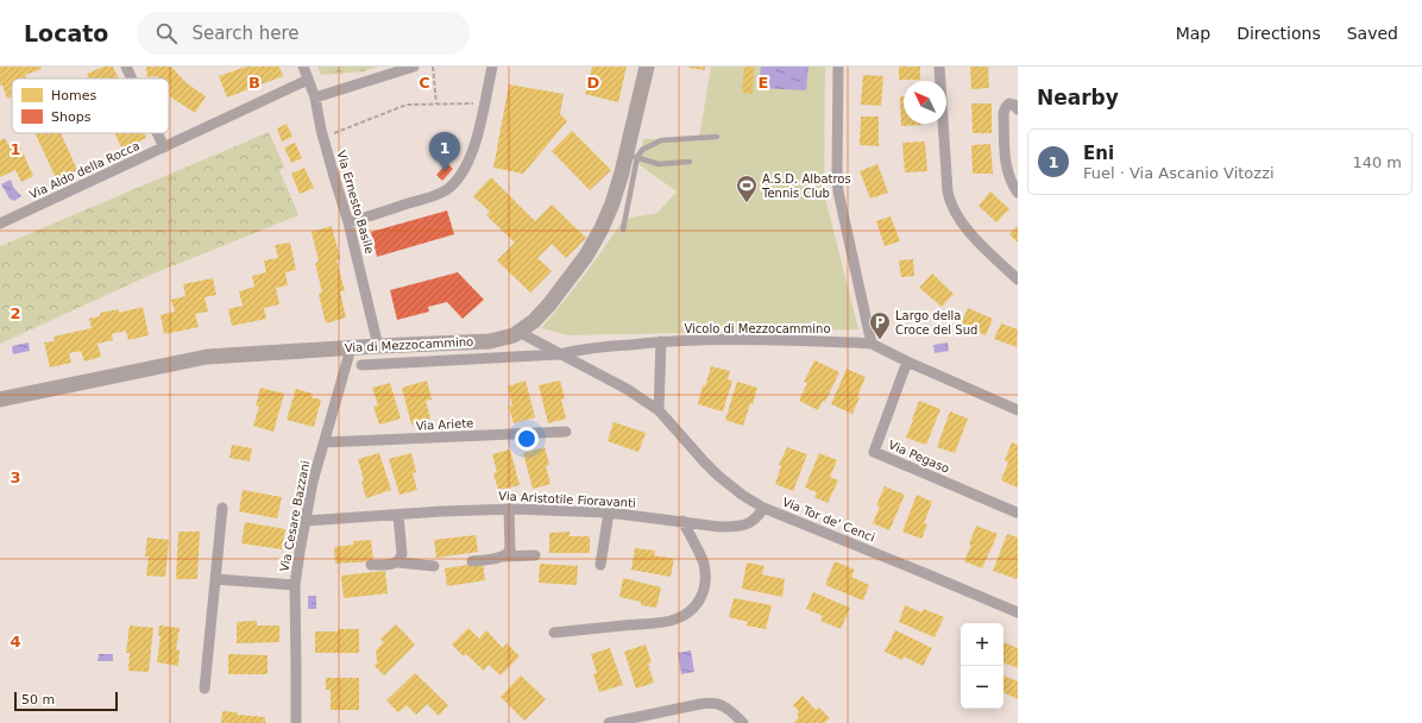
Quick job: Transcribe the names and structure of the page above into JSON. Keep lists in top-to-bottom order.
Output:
{
  "streets": {
    "main road": ["Via di Mezzocammino"],
    "street": [
      "Via Aldo della Rocca",
      "Via Ernesto Basile",
      "Vicolo di Mezzocammino",
      "Via Ariete",
      "Via Pegaso",
      "Via Aristotile Fioravanti",
      "Via Cesare Bazzani",
      "Via Tor de' Cenci"
    ]
  },
  "crossings": [
    ["Via Aldo della Rocca", "Via Ernesto Basile"],
    ["Via Ernesto Basile", "Via di Mezzocammino"],
    ["Vicolo di Mezzocammino", "Via di Mezzocammino"],
    ["Vicolo di Mezzocammino", "Via Tor de' Cenci"],
    ["Via di Mezzocammino", "Via Cesare Bazzani"],
    ["Via di Mezzocammino", "Via Tor de' Cenci"],
    ["Via Ariete", "Via Cesare Bazzani"],
    ["Via Aristotile Fioravanti", "Via Cesare Bazzani"],
    ["Via Aristotile Fioravanti", "Via Tor de' Cenci"]
  ],
  "places": {
    "sports": ["A.S.D. Albatros Tennis Club"],
    "parking": ["Largo della Croce del Sud"]
  },
  "legend": ["Homes", "Shops"],
  "scale_bar": "50 m",
  "north": "top left",
  "page": {
    "header": "Locato",
    "search": "Search here",
    "nav": ["Map", "Directions", "Saved"],
    "heading": "Nearby",
    "list": [
      {
        "mark": "1",
        "name": "Eni",
        "note": "Fuel · Via Ascanio Vitozzi",
        "value": "140 m"
      }
    ],
    "pins": "1",
    "map_buttons": ["+", "−"],
    "scale": "50 m"
  },
  "grid": {
    "columns": [
      "B",
      "C",
      "D",
      "E"
    ],
    "rows": [
      "1",
      "2",
      "3",
      "4"
    ]
  }
}
